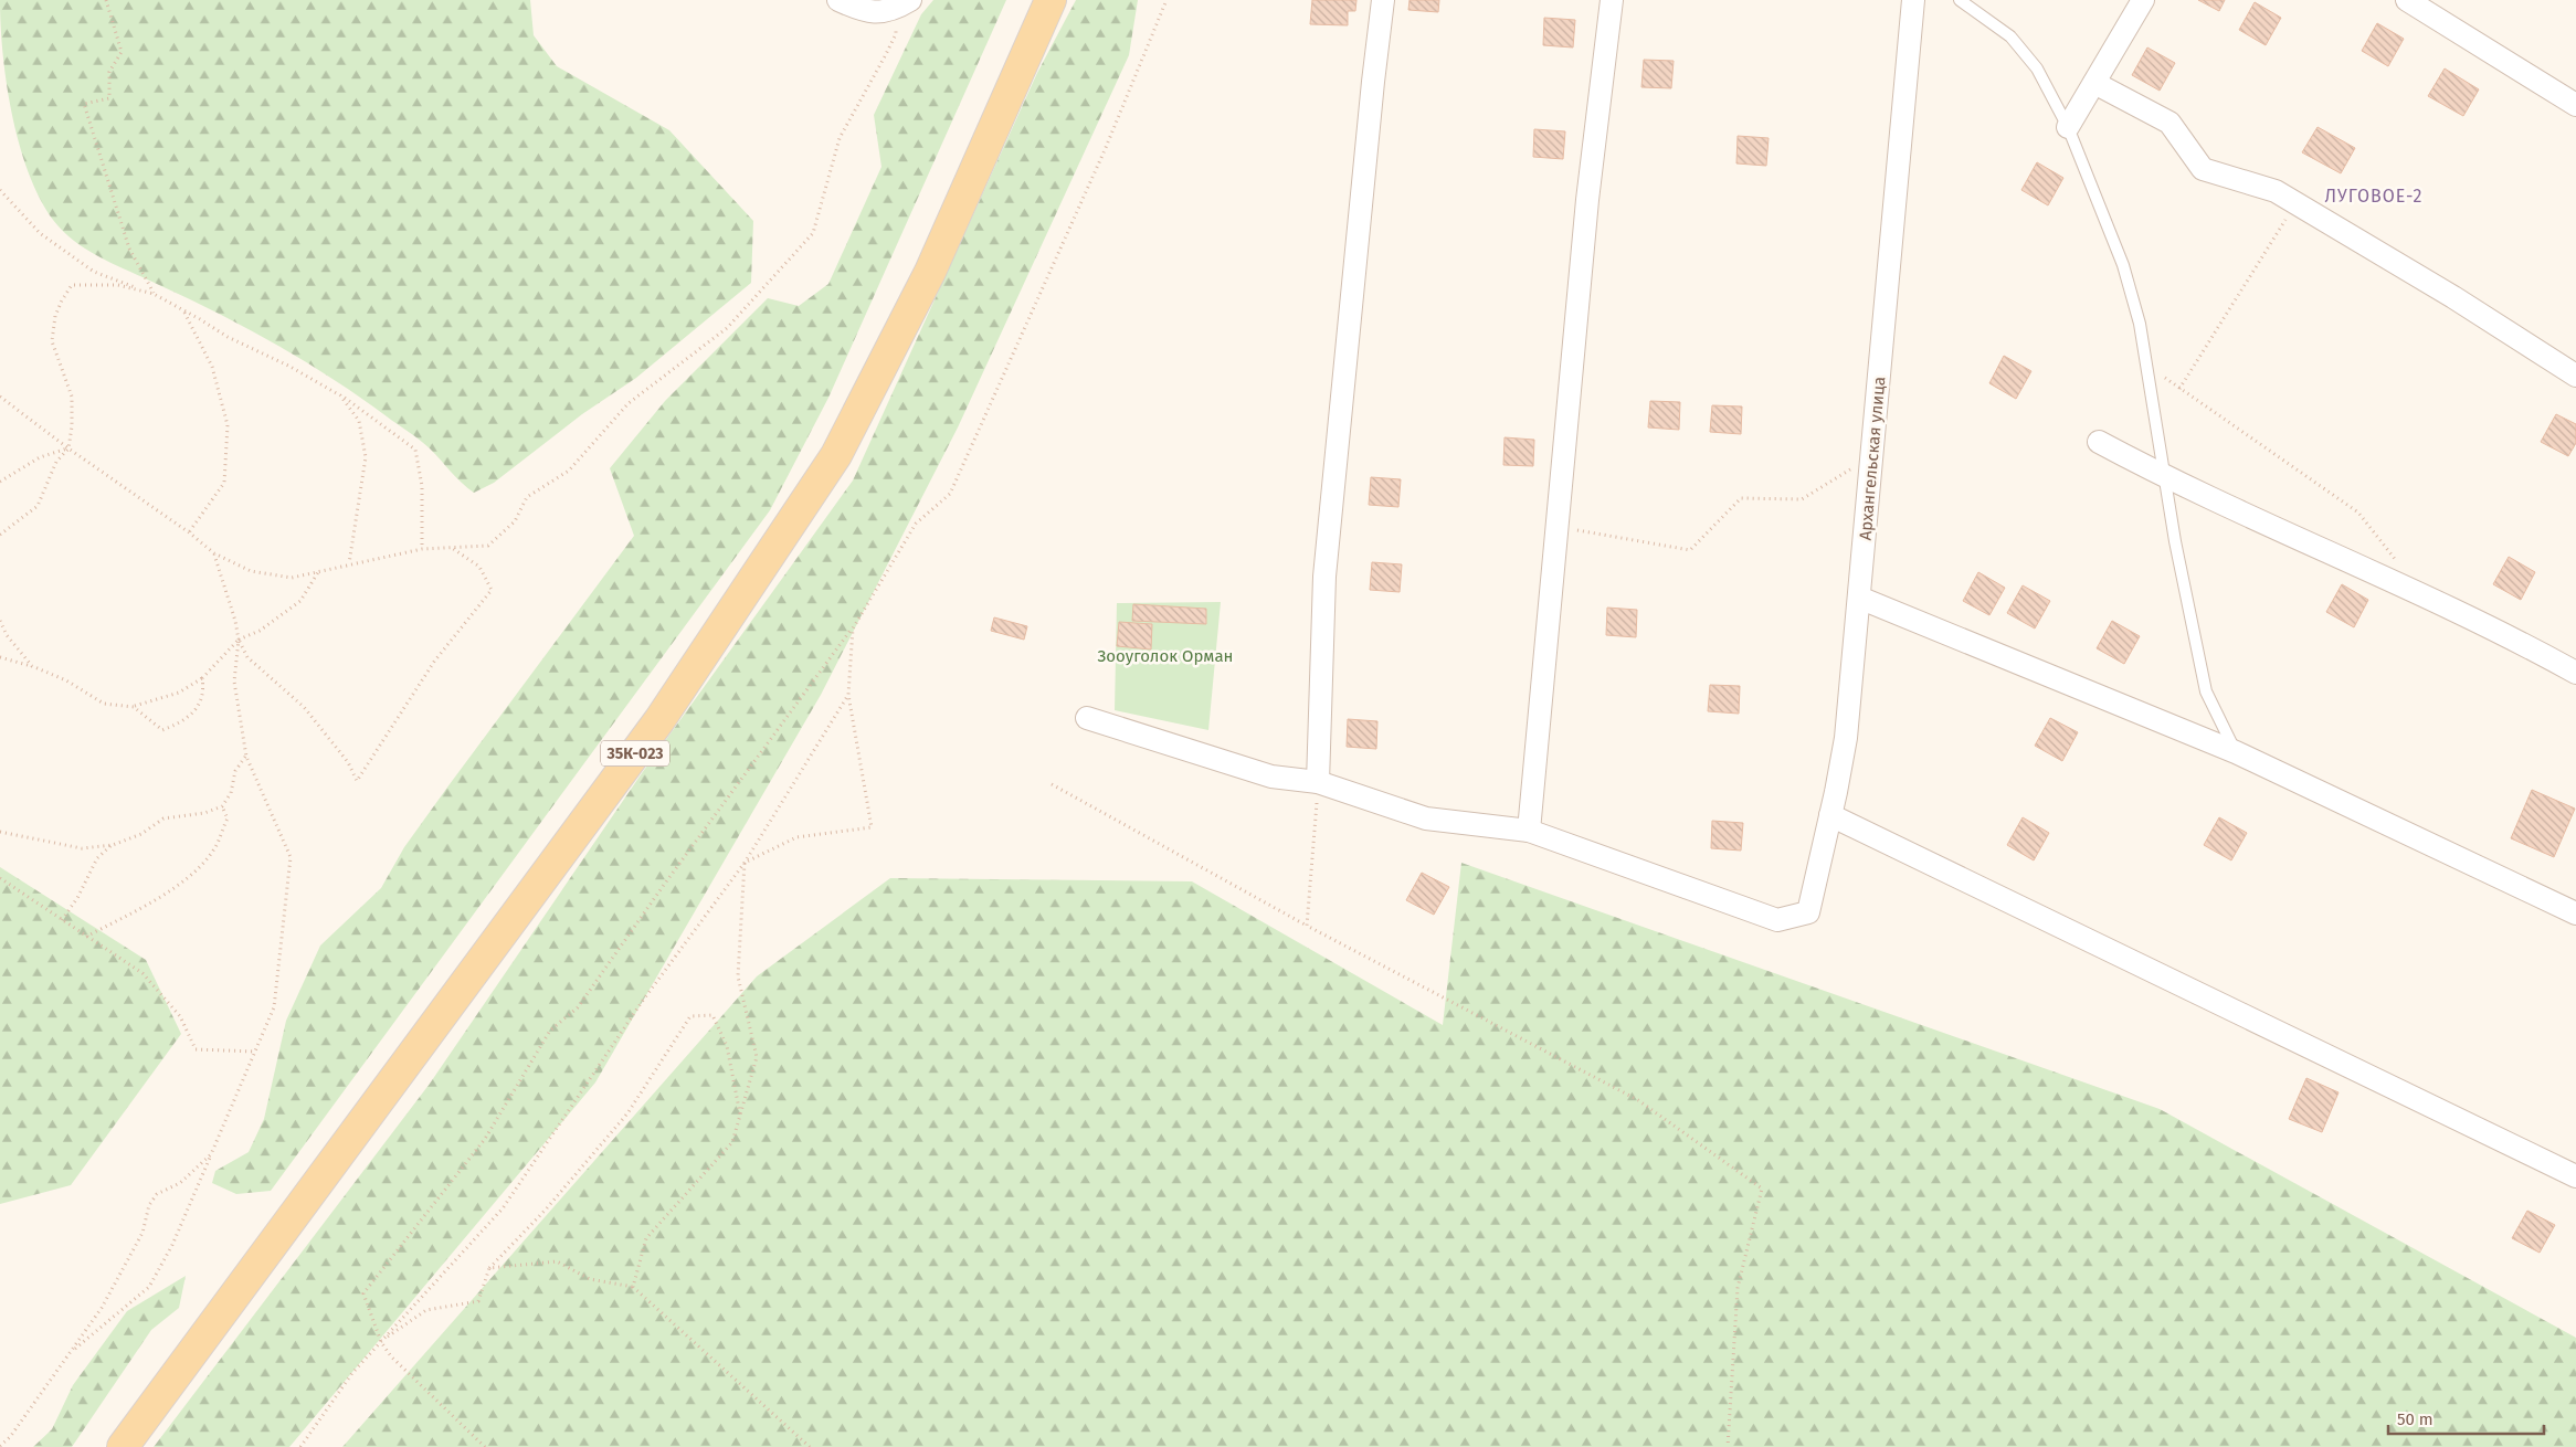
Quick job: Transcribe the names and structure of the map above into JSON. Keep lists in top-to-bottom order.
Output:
{
  "streets": {
    "main road": ["35К-023"],
    "street": ["Архангельская улица"]
  },
  "districts": ["ЛУГОВОЕ-2"],
  "parks": ["Зооуголок Орман"],
  "scale_bar": "50 m"
}
